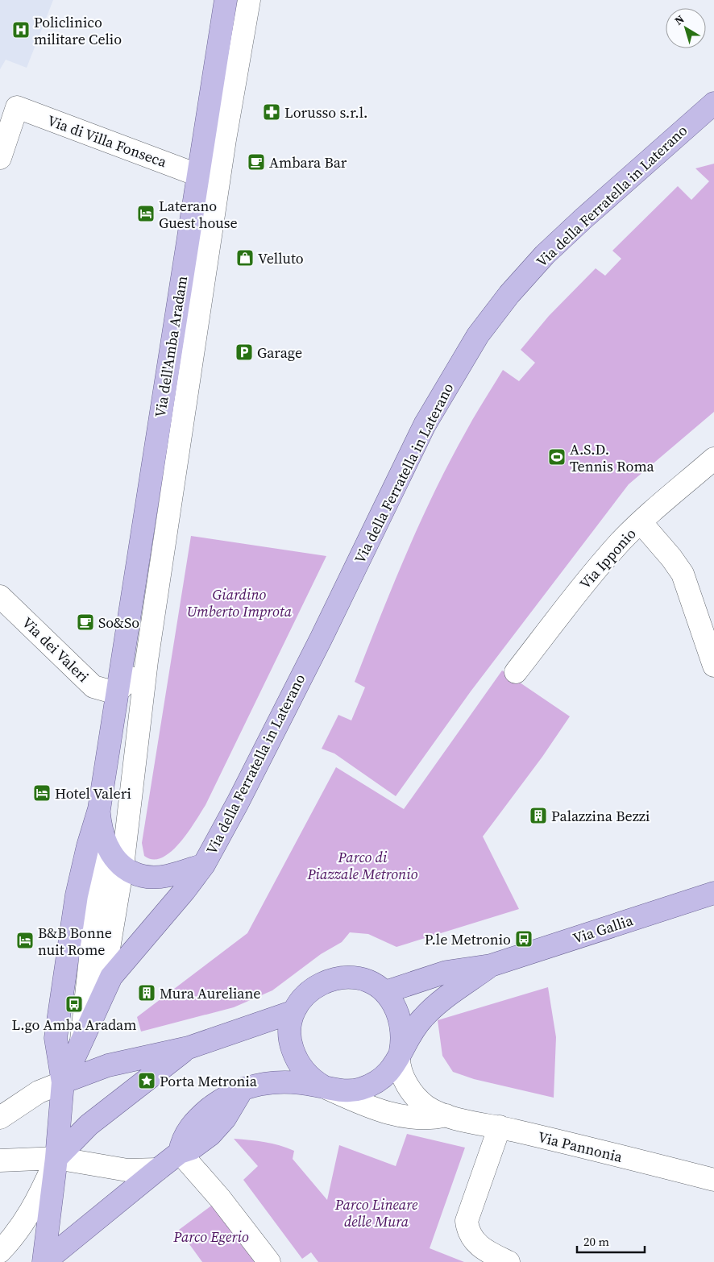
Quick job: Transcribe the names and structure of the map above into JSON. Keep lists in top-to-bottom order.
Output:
{
  "streets": {
    "main road": ["Via della Ferratella in Laterano", "Via dell'Amba Aradam", "Via Gallia"],
    "street": [
      "Via di Villa Fonseca",
      "Via Ipponio",
      "Via dei Valeri",
      "Via Pannonia"
    ]
  },
  "crossings": [
    ["Via di Villa Fonseca", "Via dell'Amba Aradam"],
    ["Via della Ferratella in Laterano", "Via dell'Amba Aradam"],
    ["Via dell'Amba Aradam", "Via dei Valeri"]
  ],
  "parks": [
    "Giardino Umberto Improta",
    "Parco di Piazzale Metronio",
    "Parco Lineare delle Mura",
    "Parco Egerio"
  ],
  "places": {
    "hospital": ["Policlinico militare Celio"],
    "pharmacy": ["Lorusso s.r.l."],
    "cafe": ["Ambara Bar", "So&So"],
    "hotel": ["Laterano Guest house", "Hotel Valeri", "B&B Bonne nuit Rome"],
    "shop": ["Velluto"],
    "parking": ["Garage"],
    "sports": ["A.S.D. Tennis Roma"],
    "building": ["Palazzina Bezzi", "Mura Aureliane"],
    "bus stop": ["P.le Metronio", "L.go Amba Aradam"],
    "place": ["Porta Metronia"]
  },
  "scale_bar": "20 m",
  "north": "top left"
}
